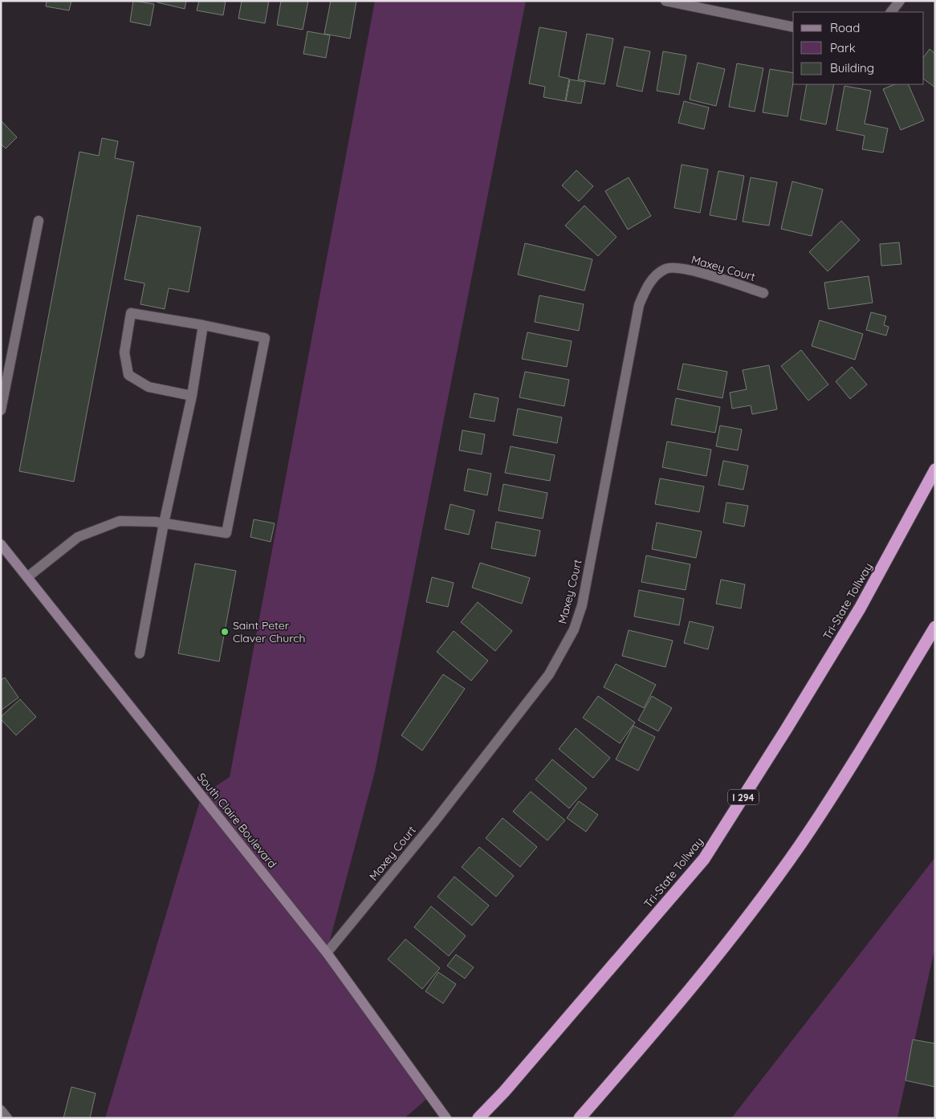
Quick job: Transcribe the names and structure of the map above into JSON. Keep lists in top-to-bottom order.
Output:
{
  "streets": {
    "highway": ["Tri-State Tollway", "I 294"],
    "street": ["Maxey Court", "South Claire Boulevard"]
  },
  "crossings": [
    ["Maxey Court", "South Claire Boulevard"]
  ],
  "places": ["Saint Peter Claver Church"],
  "legend": ["Road", "Park", "Building"]
}
